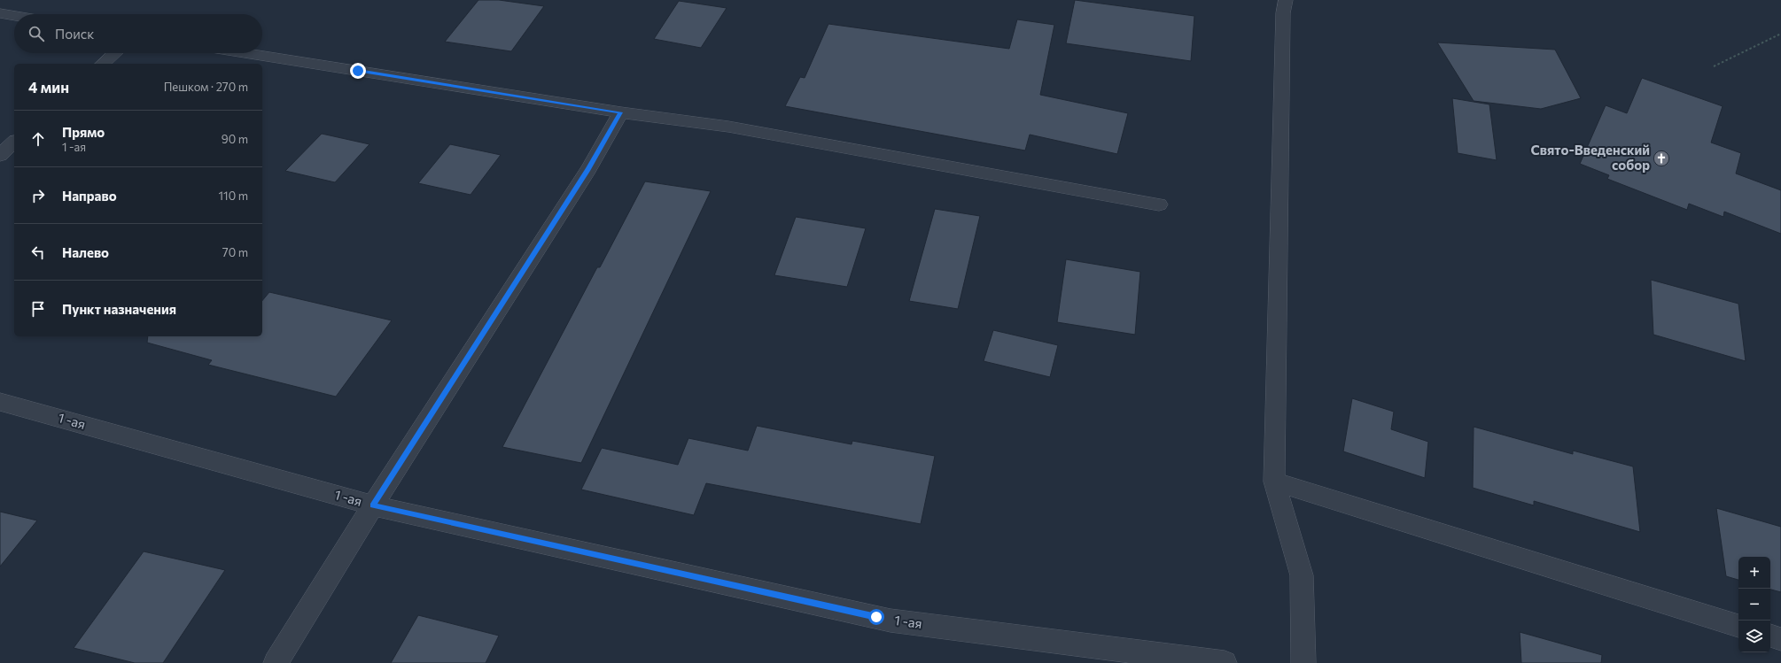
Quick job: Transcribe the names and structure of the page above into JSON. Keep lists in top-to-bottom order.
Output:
{
  "streets": {
    "street": ["1 -ая"]
  },
  "places": {
    "church": ["Свято-Введенский собор"]
  },
  "page": {
    "search": "Поиск",
    "heading": ["4 мин", "Пешком · 270 m"],
    "list": [
      ["Прямо", "1 -ая", "90 m"],
      ["Направо", "110 m"],
      ["Налево", "70 m"],
      "Пункт назначения"
    ],
    "map_buttons": ["+", "−"]
  }
}
